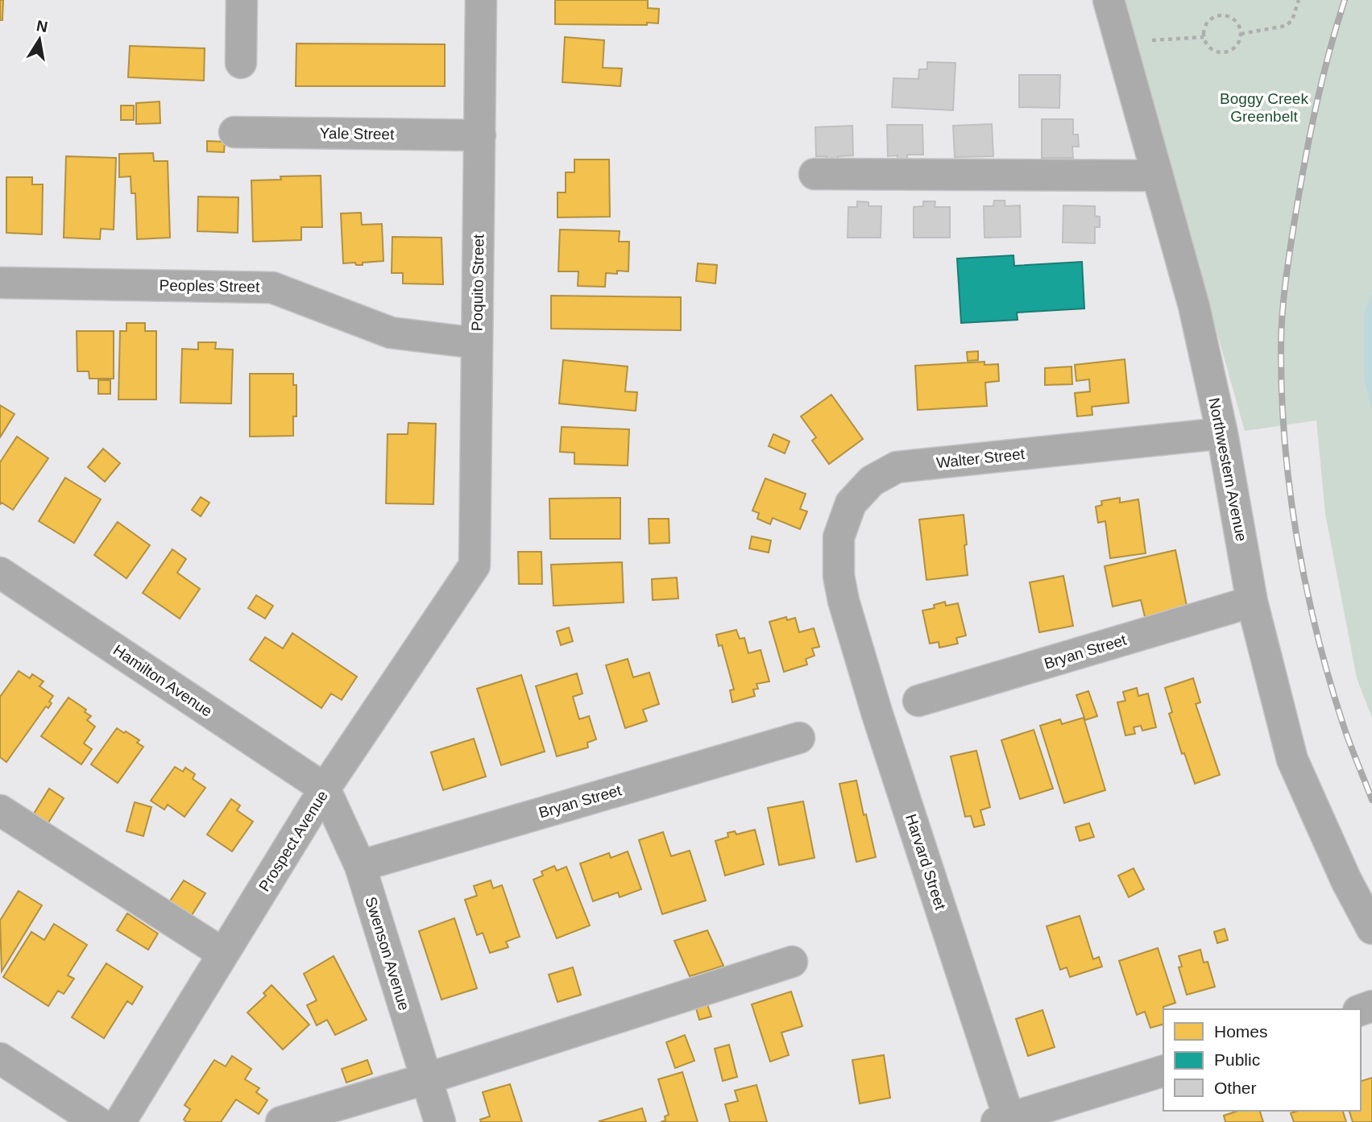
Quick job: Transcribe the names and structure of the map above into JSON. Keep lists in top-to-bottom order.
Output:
{
  "streets": {
    "street": [
      "Yale Street",
      "Poquito Street",
      "Peoples Street",
      "Walter Street",
      "Northwestern Avenue",
      "Bryan Street",
      "Hamilton Avenue",
      "Prospect Avenue",
      "Harvard Street",
      "Swenson Avenue"
    ]
  },
  "crossings": [
    ["Yale Street", "Poquito Street"],
    ["Poquito Street", "Peoples Street"],
    ["Poquito Street", "Prospect Avenue"],
    ["Walter Street", "Northwestern Avenue"],
    ["Walter Street", "Harvard Street"],
    ["Northwestern Avenue", "Bryan Street"],
    ["Bryan Street", "Swenson Avenue"],
    ["Hamilton Avenue", "Prospect Avenue"],
    ["Hamilton Avenue", "Swenson Avenue"],
    ["Prospect Avenue", "Swenson Avenue"]
  ],
  "parks": ["Boggy Creek Greenbelt"],
  "legend": ["Homes", "Public", "Other"],
  "north": "top"
}
